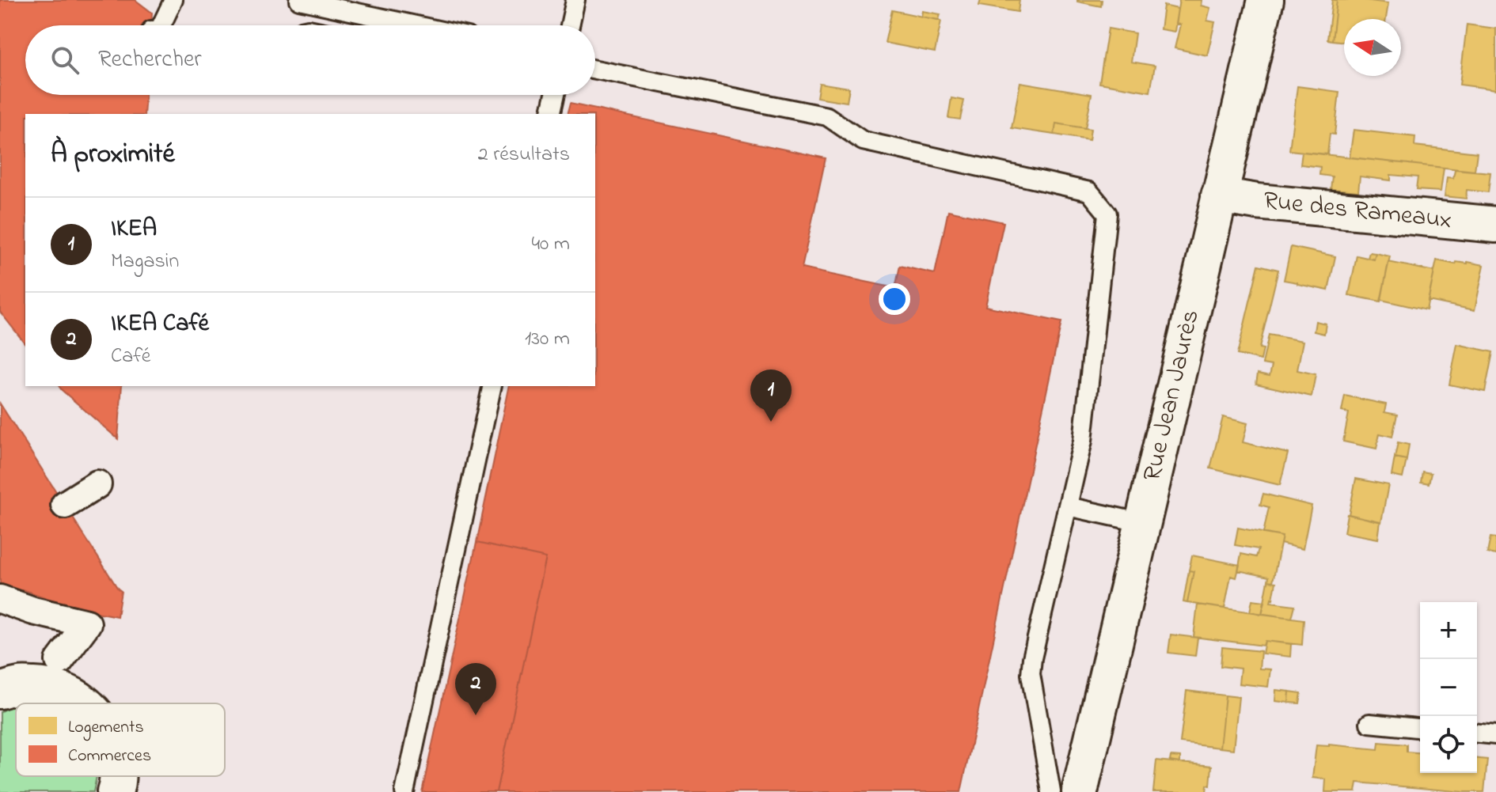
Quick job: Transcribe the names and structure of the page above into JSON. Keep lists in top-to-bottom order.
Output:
{
  "streets": {
    "main road": ["Rue des Rameaux", "Rue Jean Jaurès"]
  },
  "crossings": [
    ["Rue des Rameaux", "Rue Jean Jaurès"]
  ],
  "legend": ["Logements", "Commerces"],
  "north": "left",
  "page": {
    "search": "Rechercher",
    "heading": ["À proximité", "2 résultats"],
    "list": [
      {
        "mark": "1",
        "name": "IKEA",
        "note": "Magasin",
        "value": "40 m"
      },
      {
        "mark": "2",
        "name": "IKEA Café",
        "note": "Café",
        "value": "130 m"
      }
    ],
    "pins": ["1", "2"],
    "map_buttons": ["+", "−"]
  }
}
